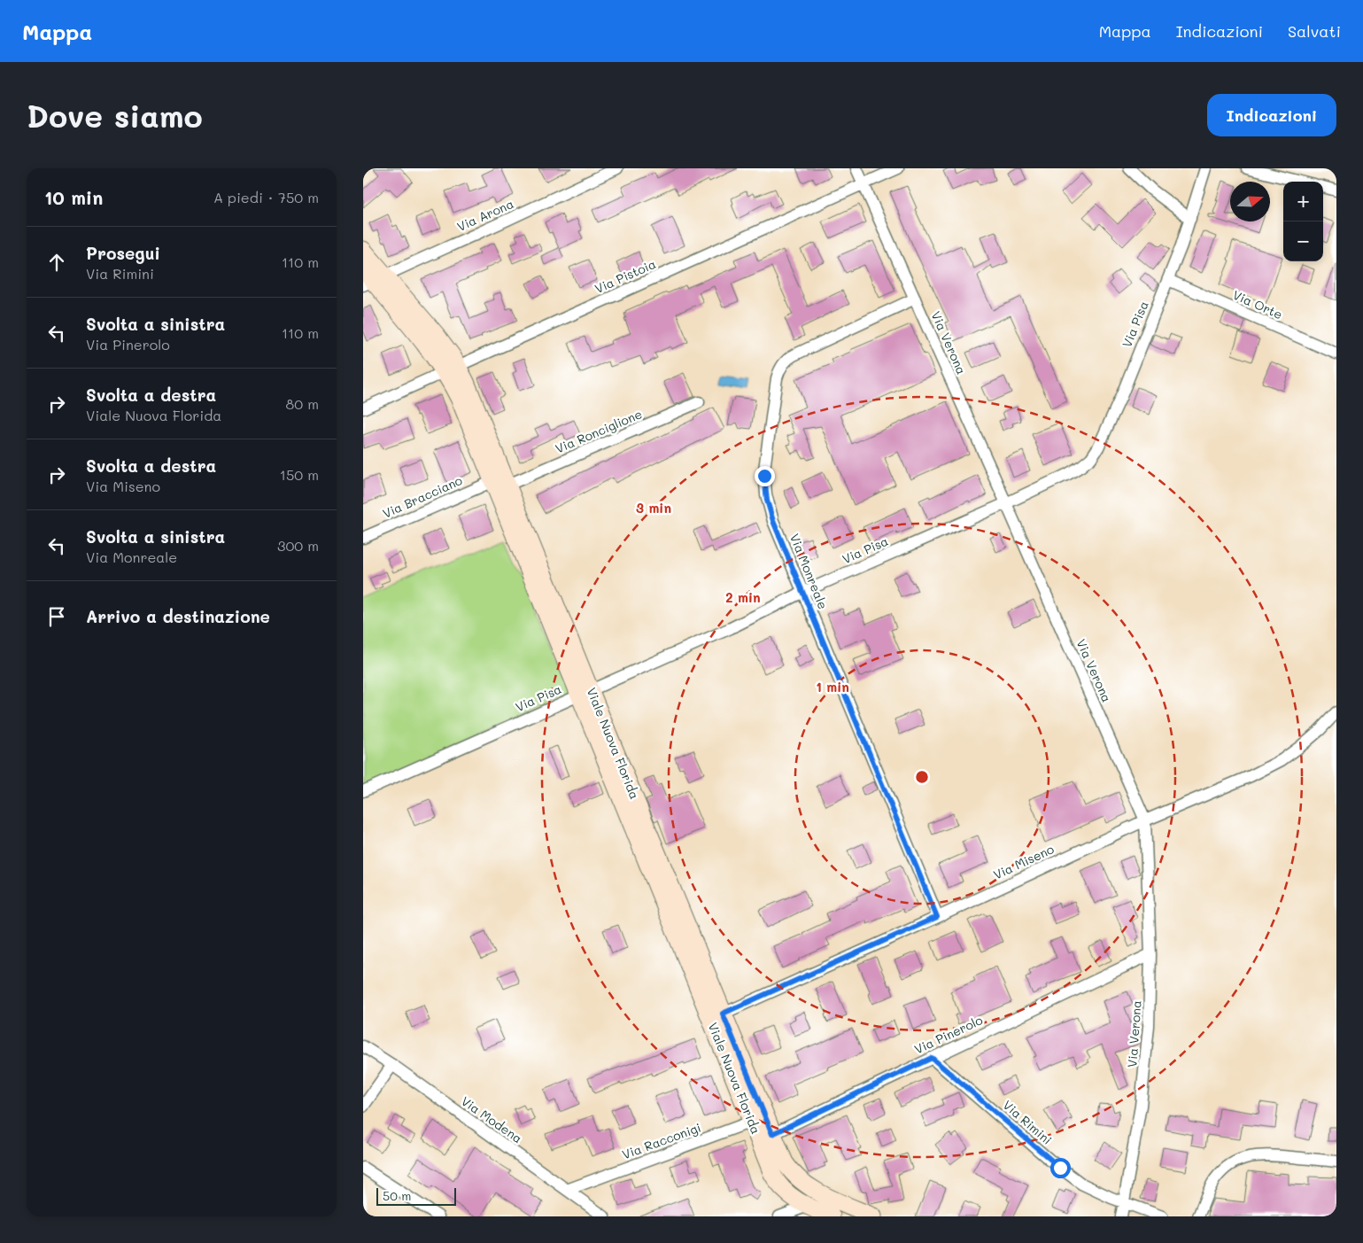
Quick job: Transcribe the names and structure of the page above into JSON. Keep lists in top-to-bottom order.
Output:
{
  "streets": {
    "street": [
      "Via Arona",
      "Via Pistoia",
      "Via Orte",
      "Via Pisa",
      "Via Verona",
      "Via Ronciglione",
      "Via Bracciano",
      "Via Monreale",
      "Viale Nuova Florida",
      "Via Miseno",
      "Via Pinerolo",
      "Via Modena",
      "Via Rimini",
      "Via Racconigi"
    ]
  },
  "crossings": [
    ["Via Arona", "Viale Nuova Florida"],
    ["Via Pistoia", "Via Verona"],
    ["Via Pistoia", "Viale Nuova Florida"],
    ["Via Orte", "Via Pisa"],
    ["Via Pisa", "Via Verona"],
    ["Via Pisa", "Via Monreale"],
    ["Via Pisa", "Viale Nuova Florida"],
    ["Via Verona", "Via Monreale"],
    ["Via Verona", "Via Miseno"],
    ["Via Verona", "Via Pinerolo"],
    ["Via Verona", "Via Rimini"],
    ["Via Ronciglione", "Via Bracciano"],
    ["Via Ronciglione", "Viale Nuova Florida"],
    ["Via Bracciano", "Viale Nuova Florida"],
    ["Via Monreale", "Via Miseno"],
    ["Viale Nuova Florida", "Via Miseno"],
    ["Viale Nuova Florida", "Via Pinerolo"],
    ["Viale Nuova Florida", "Via Racconigi"],
    ["Via Pinerolo", "Via Rimini"],
    ["Via Modena", "Via Racconigi"]
  ],
  "scale_bar": "50 m",
  "north": "right",
  "page": {
    "header": "Mappa",
    "nav": ["Mappa", "Indicazioni", "Salvati"],
    "buttons": "Indicazioni",
    "title": "Dove siamo",
    "heading": ["10 min", "A piedi · 750 m"],
    "map_buttons": ["+", "−"],
    "list": [
      ["Prosegui", "Via Rimini", "110 m"],
      ["Svolta a sinistra", "Via Pinerolo", "110 m"],
      ["Svolta a destra", "Viale Nuova Florida", "80 m"],
      ["Svolta a destra", "Via Miseno", "150 m"],
      ["Svolta a sinistra", "Via Monreale", "300 m"],
      "Arrivo a destinazione"
    ],
    "scale": "50 m"
  },
  "rings": ["3 min", "2 min", "1 min"]
}
